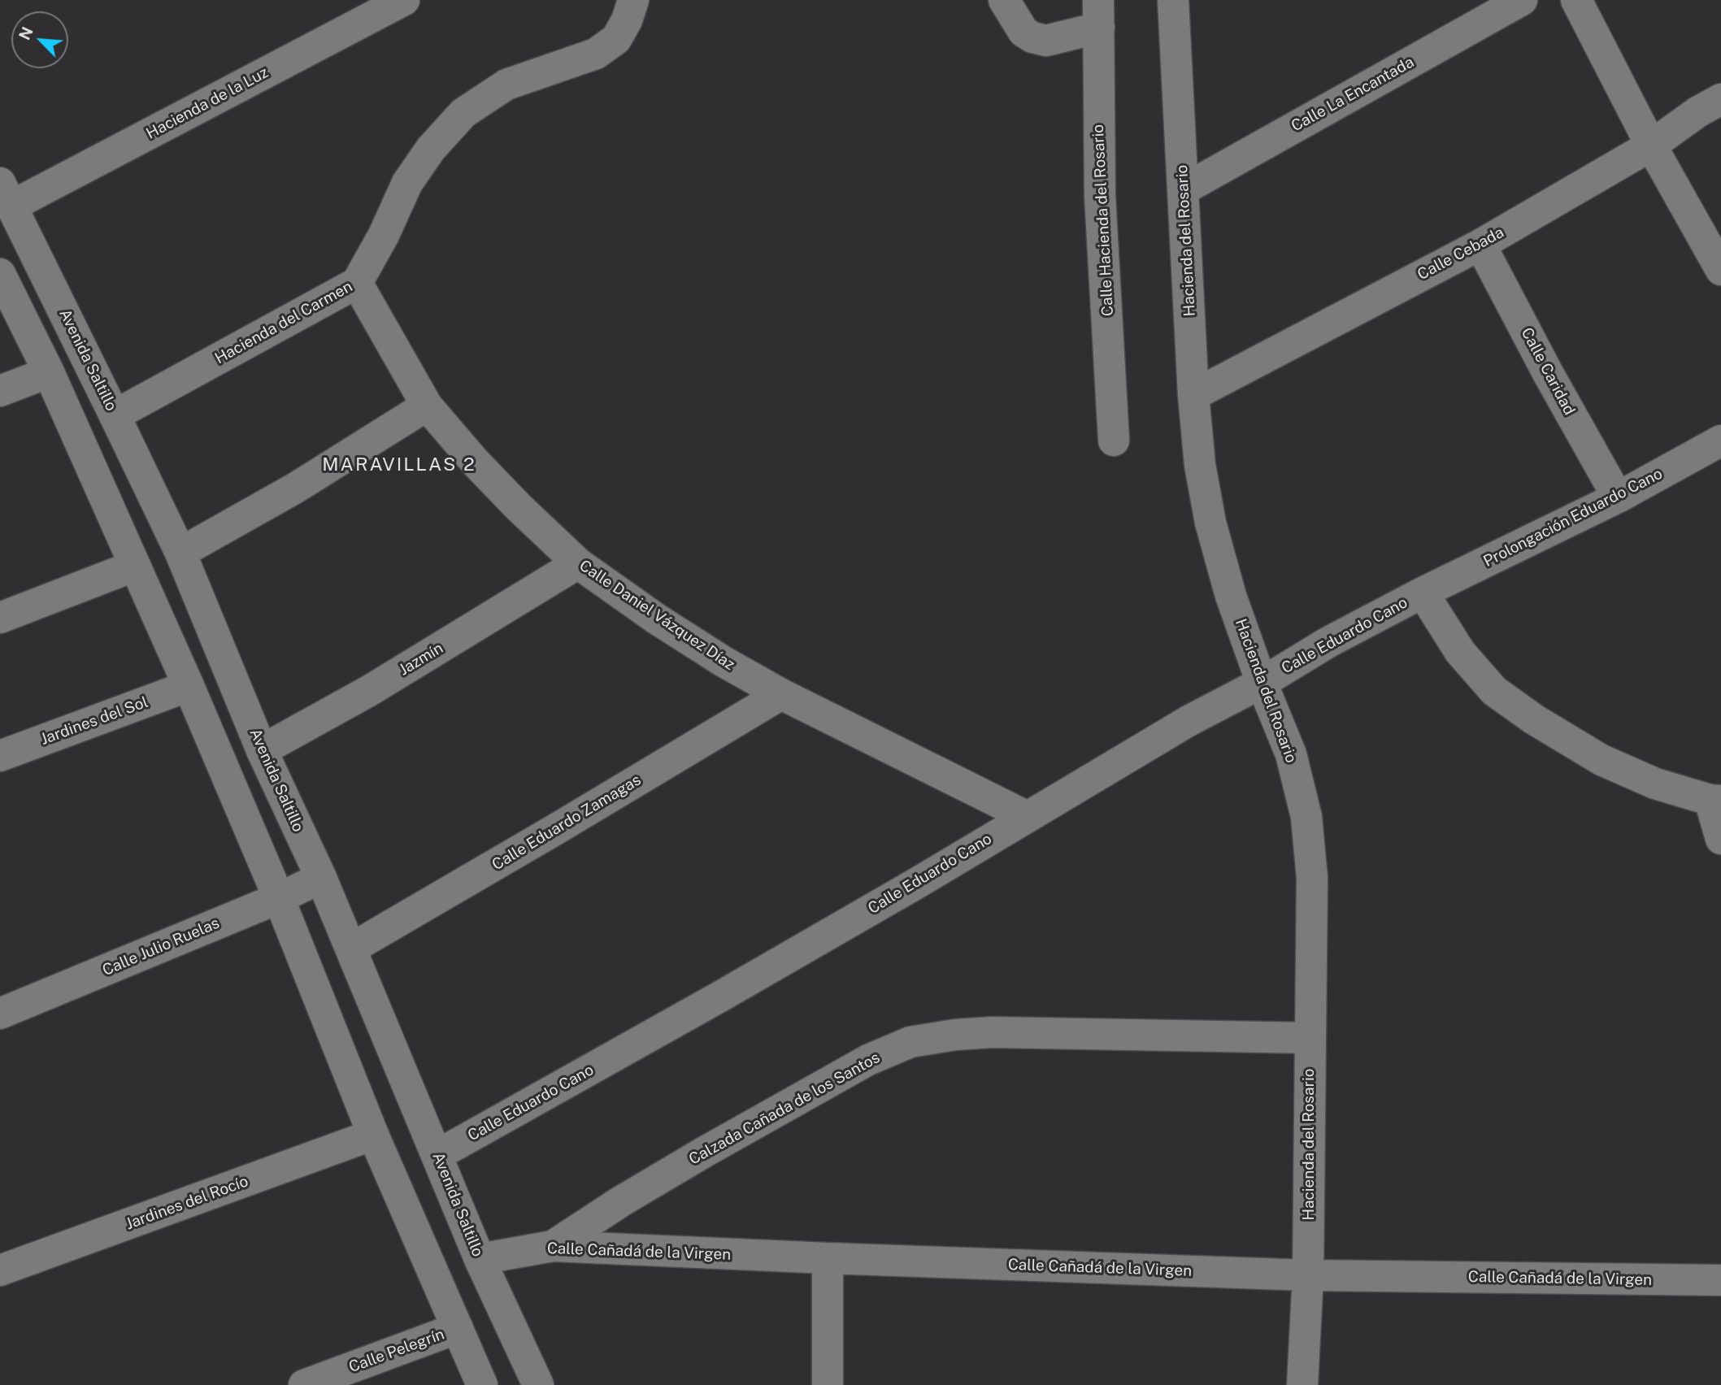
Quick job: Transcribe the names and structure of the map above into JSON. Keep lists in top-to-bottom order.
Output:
{
  "streets": {
    "street": [
      "Calle La Encantada",
      "Hacienda de la Luz",
      "Calle Hacienda del Rosario",
      "Hacienda del Rosario",
      "Calle Cebada",
      "Hacienda del Carmen",
      "Avenida Saltillo",
      "Calle Caridad",
      "Prolongación Eduardo Cano",
      "Calle Daniel Vázquez Díaz",
      "Calle Eduardo Cano",
      "Jazmín",
      "Jardines del Sol",
      "Calle Eduardo Zamagas",
      "Calle Julio Ruelas",
      "Calzada Cañada de los Santos",
      "Jardines del Rocío",
      "Calle Cañadá de la Virgen",
      "Calle Pelegrín"
    ]
  },
  "crossings": [
    ["Calle La Encantada", "Hacienda del Rosario"],
    ["Hacienda de la Luz", "Avenida Saltillo"],
    ["Hacienda del Rosario", "Calle Cebada"],
    ["Hacienda del Rosario", "Calle Eduardo Cano"],
    ["Hacienda del Rosario", "Calzada Cañada de los Santos"],
    ["Hacienda del Rosario", "Calle Cañadá de la Virgen"],
    ["Calle Cebada", "Calle Caridad"],
    ["Hacienda del Carmen", "Avenida Saltillo"],
    ["Hacienda del Carmen", "Calle Daniel Vázquez Díaz"],
    ["Avenida Saltillo", "Calle Eduardo Cano"],
    ["Avenida Saltillo", "Jazmín"],
    ["Avenida Saltillo", "Calle Eduardo Zamagas"],
    ["Avenida Saltillo", "Calle Julio Ruelas"],
    ["Avenida Saltillo", "Calle Cañadá de la Virgen"],
    ["Calle Caridad", "Prolongación Eduardo Cano"],
    ["Prolongación Eduardo Cano", "Calle Eduardo Cano"],
    ["Calle Daniel Vázquez Díaz", "Calle Eduardo Cano"],
    ["Calle Daniel Vázquez Díaz", "Jazmín"],
    ["Calle Daniel Vázquez Díaz", "Calle Eduardo Zamagas"],
    ["Calzada Cañada de los Santos", "Calle Cañadá de la Virgen"]
  ],
  "districts": ["MARAVILLAS 2"],
  "north": "top left"
}
